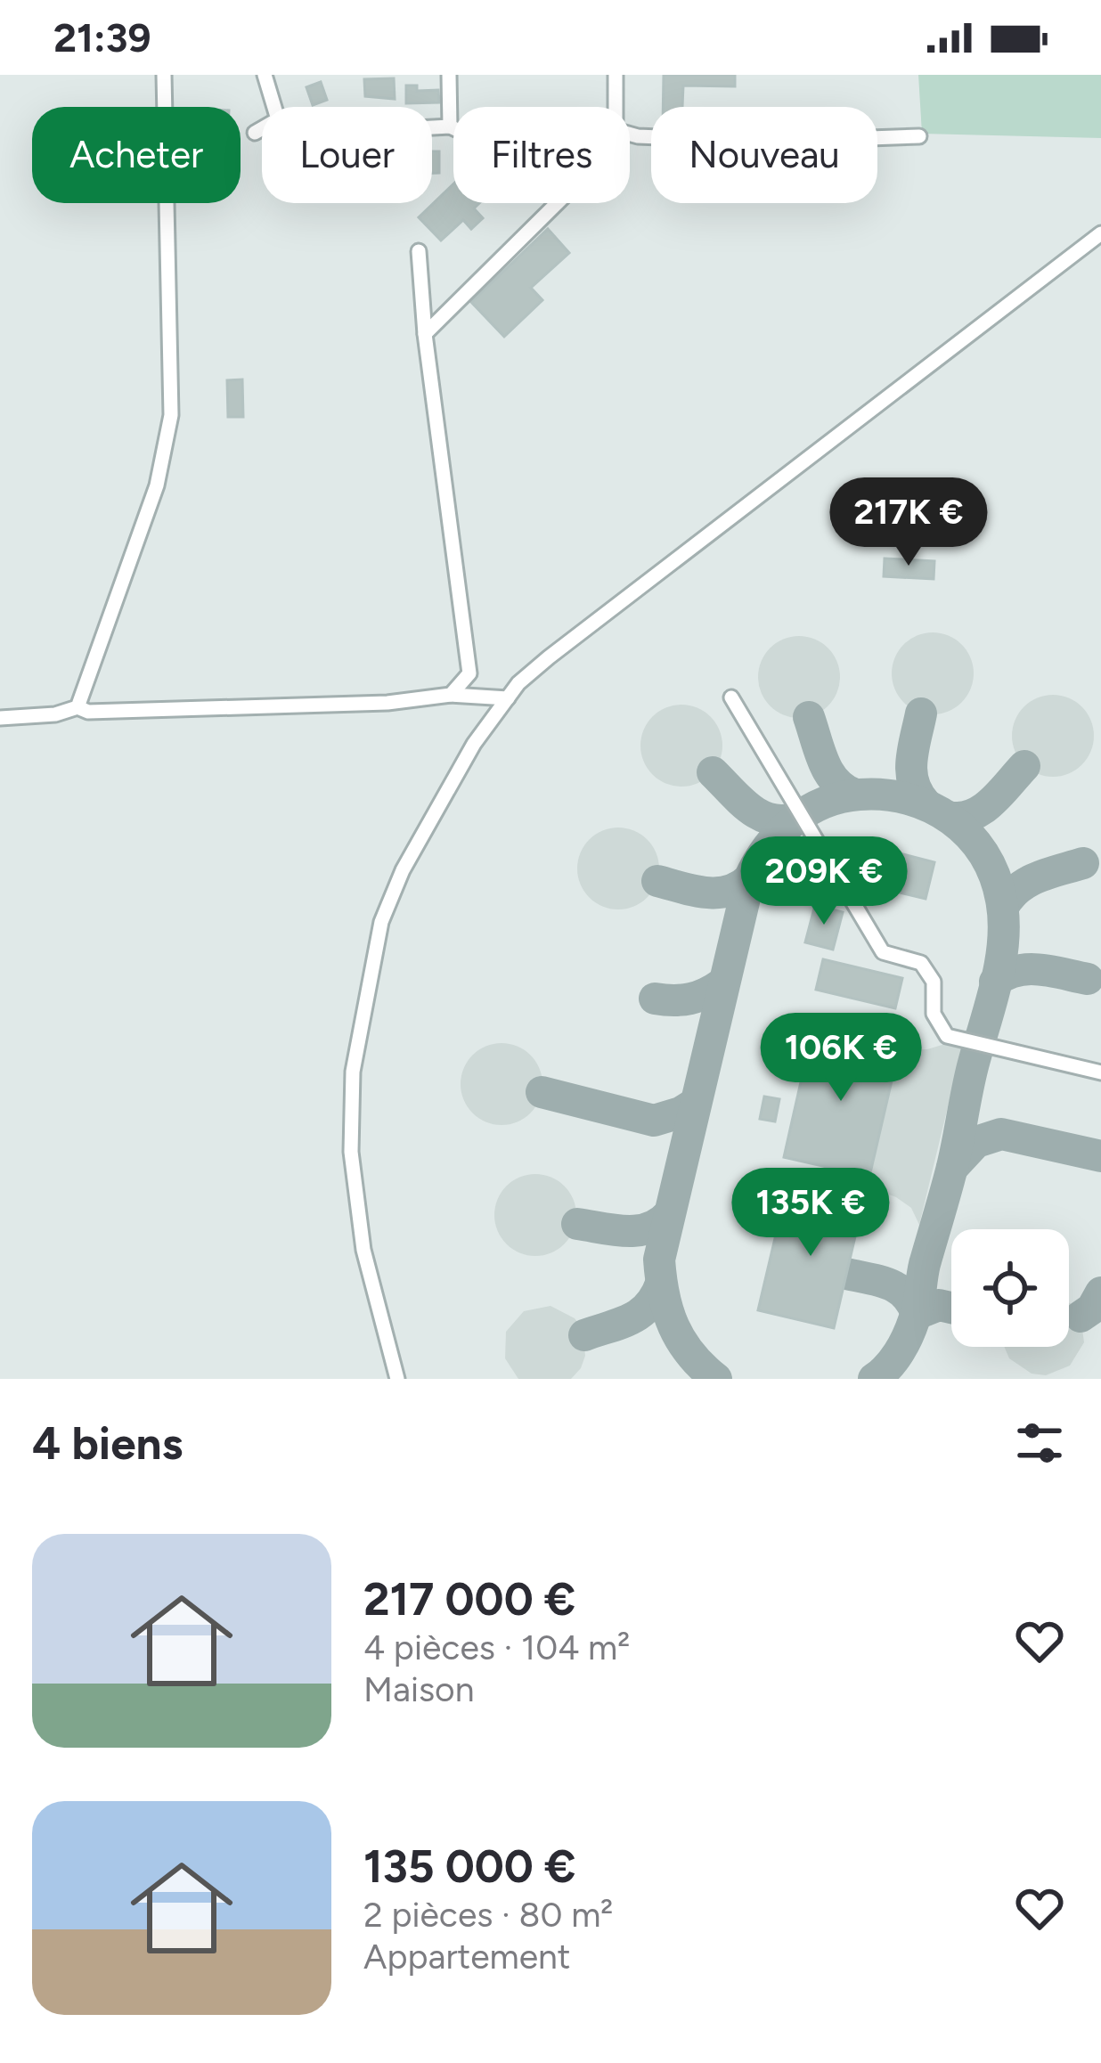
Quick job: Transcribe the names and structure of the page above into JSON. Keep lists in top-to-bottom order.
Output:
{
  "page": {
    "status": "21:39",
    "chip": [
      "Acheter",
      "Louer",
      "Filtres",
      "Nouveau"
    ],
    "price": [
      "217K €",
      "209K €",
      "106K €",
      "135K €"
    ],
    "heading": "4 biens",
    "list": [
      {
        "name": "217 000 €",
        "note": "4 pièces · 104 m² · Maison"
      },
      {
        "name": "135 000 €",
        "note": "2 pièces · 80 m² · Appartement"
      }
    ]
  }
}
